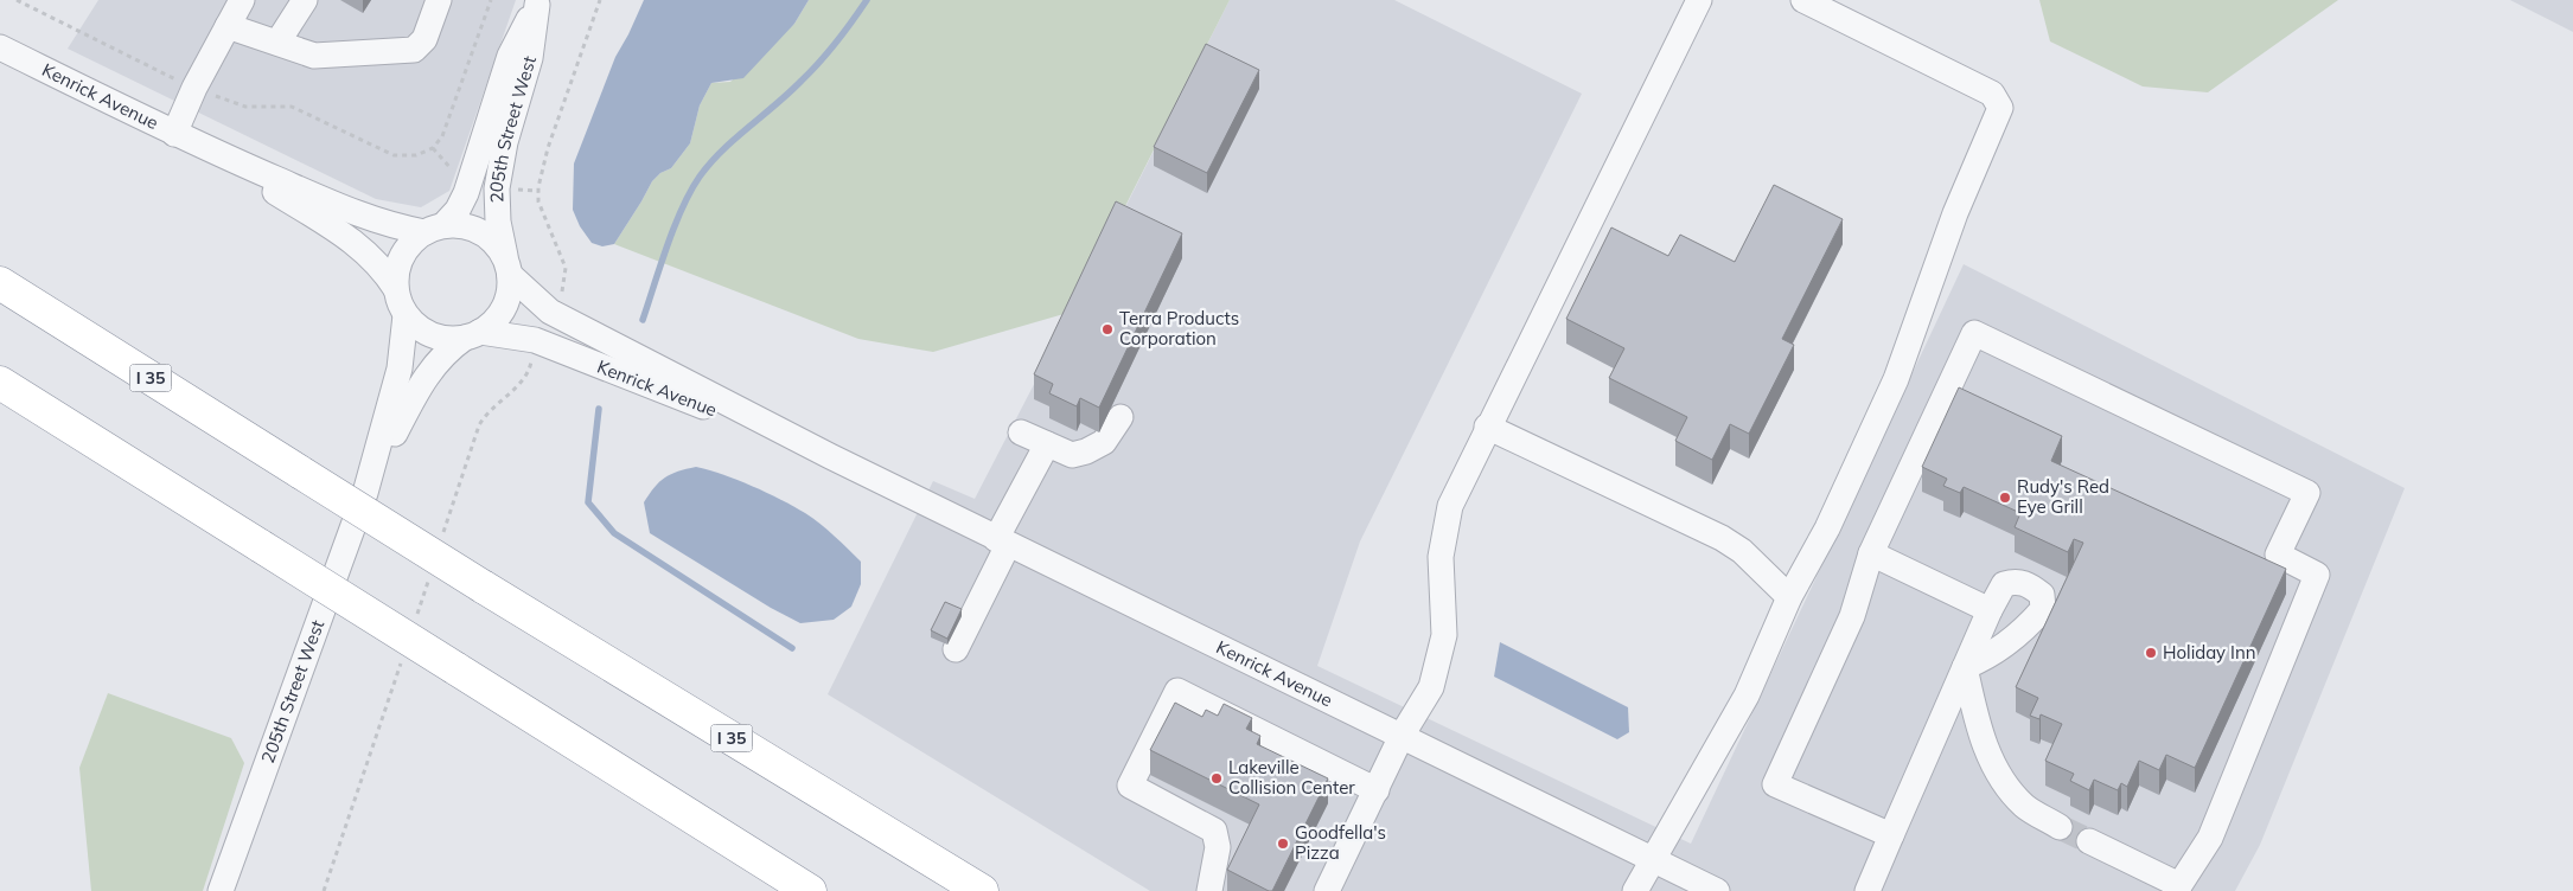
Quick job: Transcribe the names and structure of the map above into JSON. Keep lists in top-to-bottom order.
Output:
{
  "streets": {
    "highway": ["I 35"],
    "street": ["Kenrick Avenue", "205th Street West"]
  },
  "crossings": [
    ["Kenrick Avenue", "205th Street West"]
  ],
  "places": [
    "Terra Products Corporation",
    "Rudy's Red Eye Grill",
    "Holiday Inn",
    "Lakeville Collision Center",
    "Goodfella's Pizza"
  ]
}
